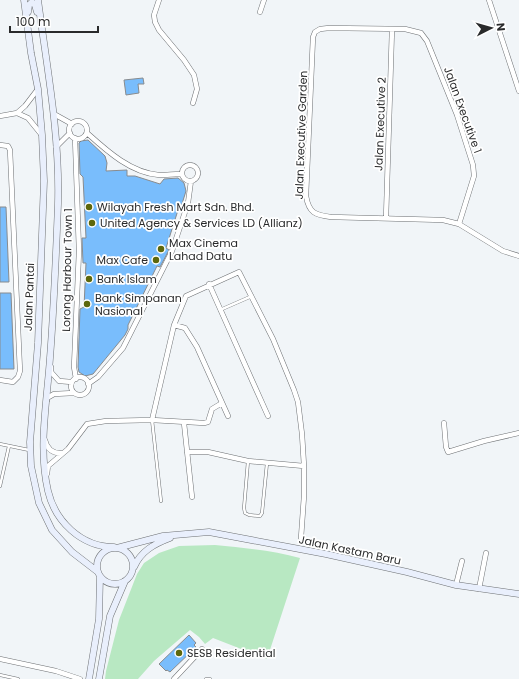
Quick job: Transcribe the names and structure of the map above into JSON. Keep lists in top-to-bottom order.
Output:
{
  "streets": {
    "street": [
      "Jalan Executive 1",
      "Jalan Executive 2",
      "Jalan Executive Garden",
      "Lorong Harbour Town 1",
      "Jalan Pantai",
      "Jalan Kastam Baru"
    ]
  },
  "crossings": [
    ["Jalan Executive 1", "Jalan Executive 2"],
    ["Jalan Executive 1", "Jalan Executive Garden"],
    ["Jalan Executive 2", "Jalan Executive Garden"],
    ["Jalan Pantai", "Jalan Kastam Baru"]
  ],
  "places": [
    "Wilayah Fresh Mart Sdn. Bhd.",
    "United Agency & Services LD (Allianz)",
    "Max Cinema Lahad Datu",
    "Max Cafe",
    "Bank Islam",
    "Bank Simpanan Nasional",
    "SESB Residential"
  ],
  "scale_bar": "100 m",
  "north": "right"
}
